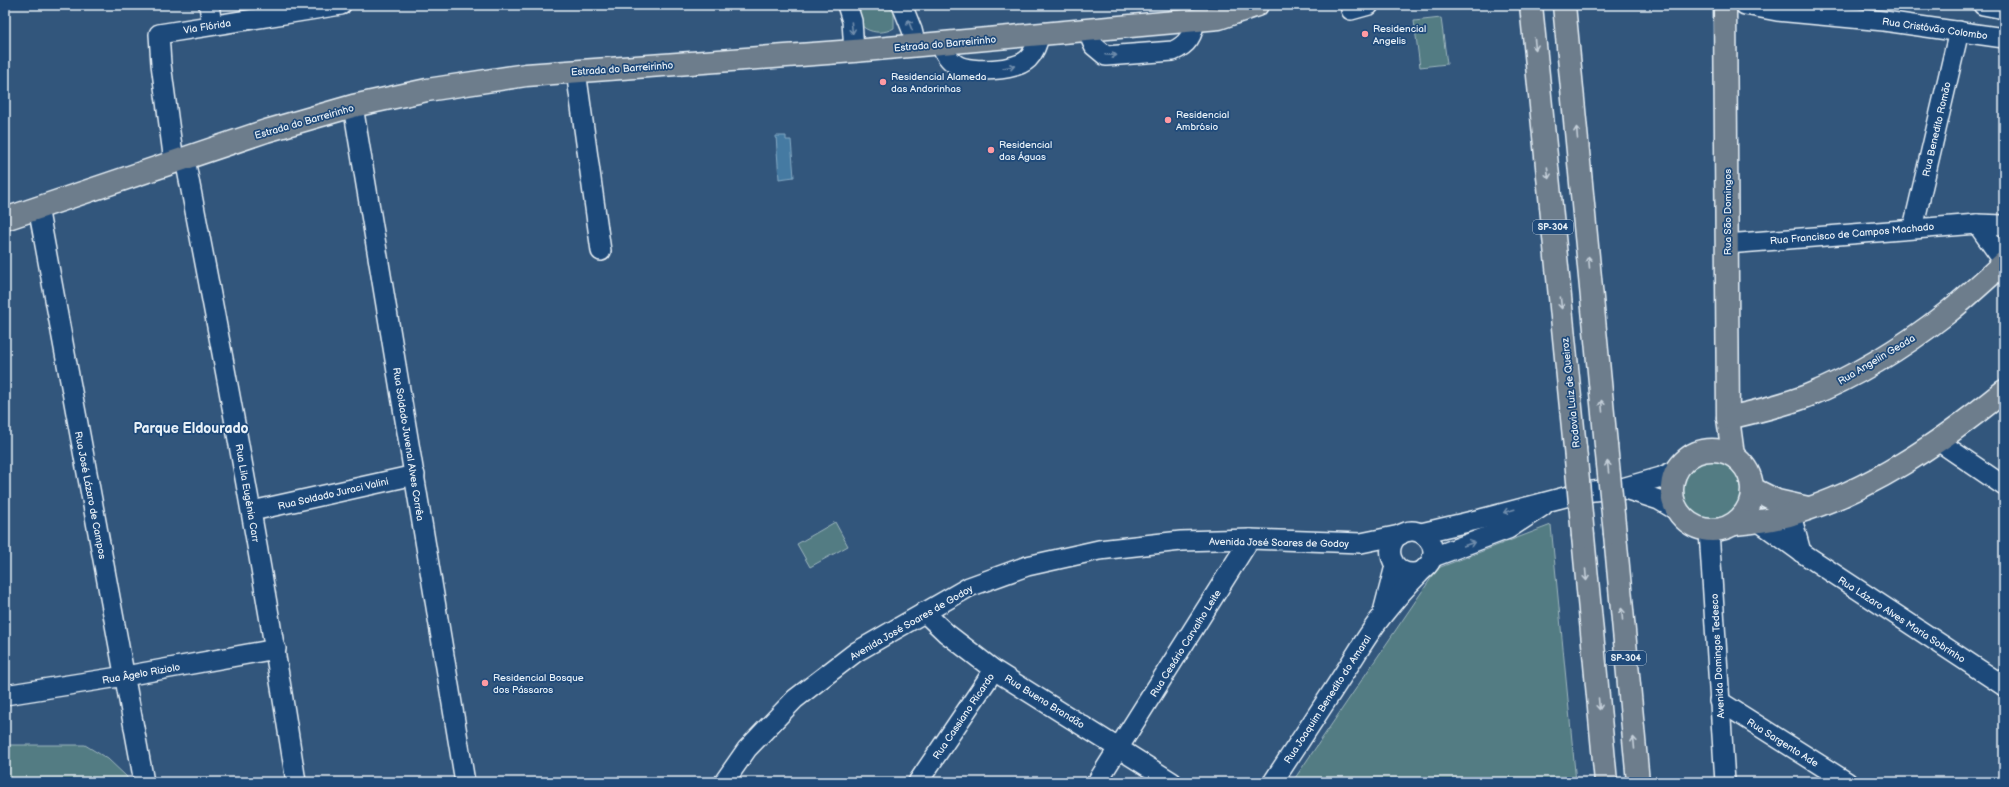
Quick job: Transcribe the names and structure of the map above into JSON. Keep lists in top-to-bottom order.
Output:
{
  "streets": {
    "main road": [
      "Estrada do Barreirinho",
      "Rua São Domingos",
      "SP-304",
      "Rua Angelin Geada",
      "Rodovia Luiz de Queiroz"
    ],
    "street": [
      "Via Flórida",
      "Rua Cristóvão Colombo",
      "Rua Benedito Romão",
      "Rua Francisco de Campos Machado",
      "Rua Soldado Juvenal Alves Corrêa",
      "Rua Lila Eugênia Carr",
      "Rua Soldado Juraci Valini",
      "Rua José Lázaro de Campos",
      "Avenida José Soares de Godoy",
      "Rua Lázaro Alves Maria Sobrinho",
      "Rua Cesário Carvalho Leite",
      "Avenida Domingos Tedesco",
      "Rua Âgelo Riziolo",
      "Rua Joaquim Benedito do Amaral",
      "Rua Bueno Brandão",
      "Rua Cassiano Ricardo",
      "Rua Sargento Ade"
    ]
  },
  "crossings": [
    ["Via Flórida", "Rua Lila Eugênia Carr"],
    ["Rua Cristóvão Colombo", "Rua Benedito Romão"],
    ["Estrada do Barreirinho", "Rua Soldado Juvenal Alves Corrêa"],
    ["Estrada do Barreirinho", "Rua Lila Eugênia Carr"],
    ["Estrada do Barreirinho", "Rua José Lázaro de Campos"],
    ["Rua Benedito Romão", "Rua Francisco de Campos Machado"],
    ["Rua São Domingos", "Rua Francisco de Campos Machado"],
    ["Rua São Domingos", "Rua Angelin Geada"],
    ["Rua São Domingos", "Avenida Domingos Tedesco"],
    ["Rua Soldado Juvenal Alves Corrêa", "Rua Soldado Juraci Valini"],
    ["Rua Lila Eugênia Carr", "Rua Soldado Juraci Valini"],
    ["Rua Lila Eugênia Carr", "Rua Âgelo Riziolo"],
    ["Rua José Lázaro de Campos", "Rua Âgelo Riziolo"],
    ["Avenida José Soares de Godoy", "Rua Cesário Carvalho Leite"],
    ["Avenida José Soares de Godoy", "Rua Joaquim Benedito do Amaral"],
    ["Avenida José Soares de Godoy", "Rua Bueno Brandão"],
    ["Rua Cesário Carvalho Leite", "Rua Bueno Brandão"],
    ["Avenida Domingos Tedesco", "Rua Sargento Ade"],
    ["Rua Bueno Brandão", "Rua Cassiano Ricardo"]
  ],
  "districts": ["Parque Eldourado"],
  "places": [
    "Residencial Angelis",
    "Residencial Alameda das Andorinhas",
    "Residencial Ambrósio",
    "Residencial das Águas",
    "Residencial Bosque dos Pássaros"
  ]
}
